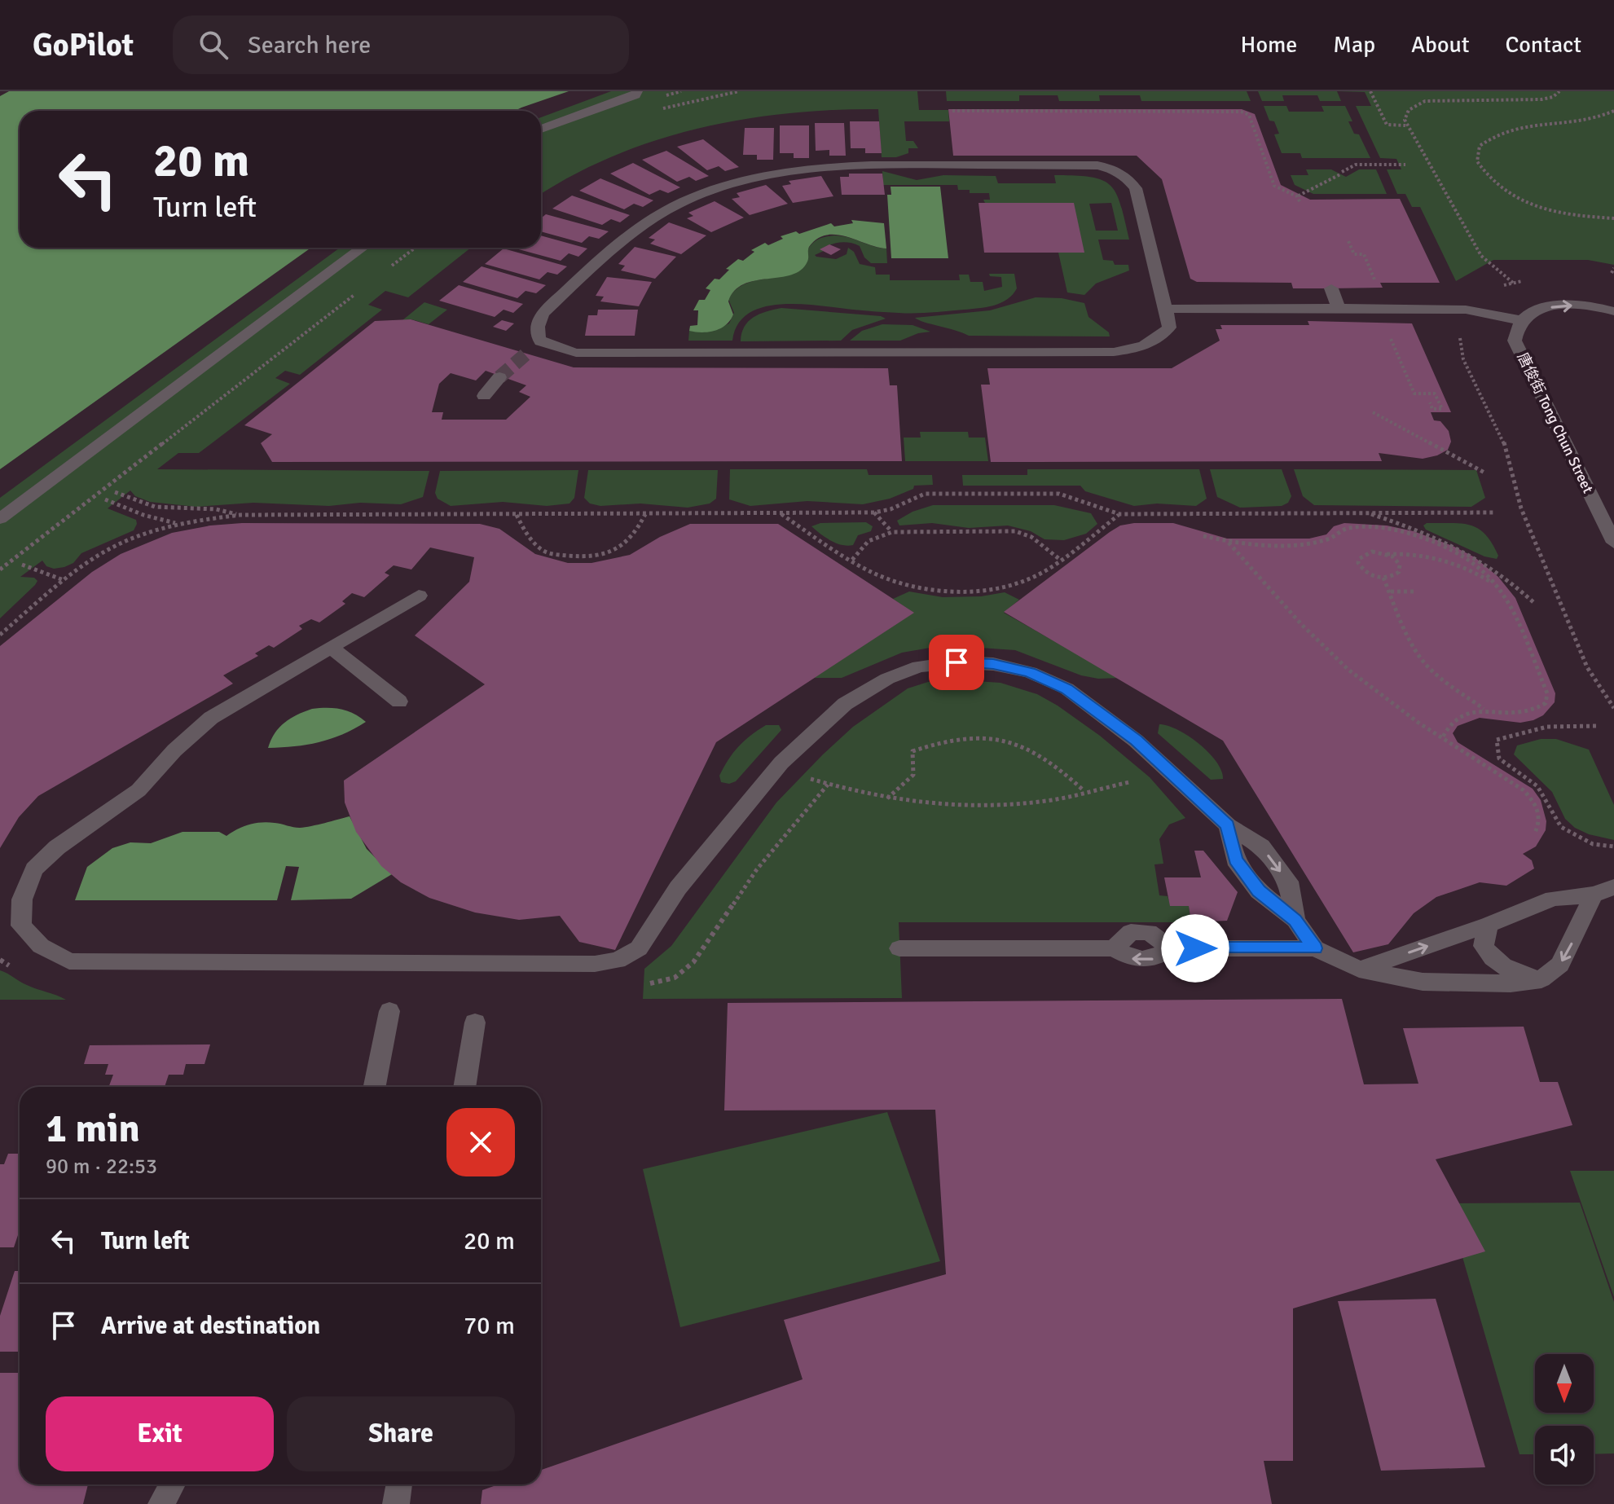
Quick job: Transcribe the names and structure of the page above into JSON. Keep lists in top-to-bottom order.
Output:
{
  "streets": {
    "street": ["唐俊街 Tong Chun Street"]
  },
  "north": "bottom",
  "page": {
    "header": "GoPilot",
    "search": "Search here",
    "nav": [
      "Home",
      "Map",
      "About",
      "Contact"
    ],
    "turn": ["20 m", "Turn left"],
    "heading": ["1 min", "90 m · 22:53"],
    "list": [
      {
        "name": "Turn left",
        "value": "20 m"
      },
      {
        "name": "Arrive at destination",
        "value": "70 m"
      }
    ],
    "buttons": ["Exit", "Share"]
  }
}
